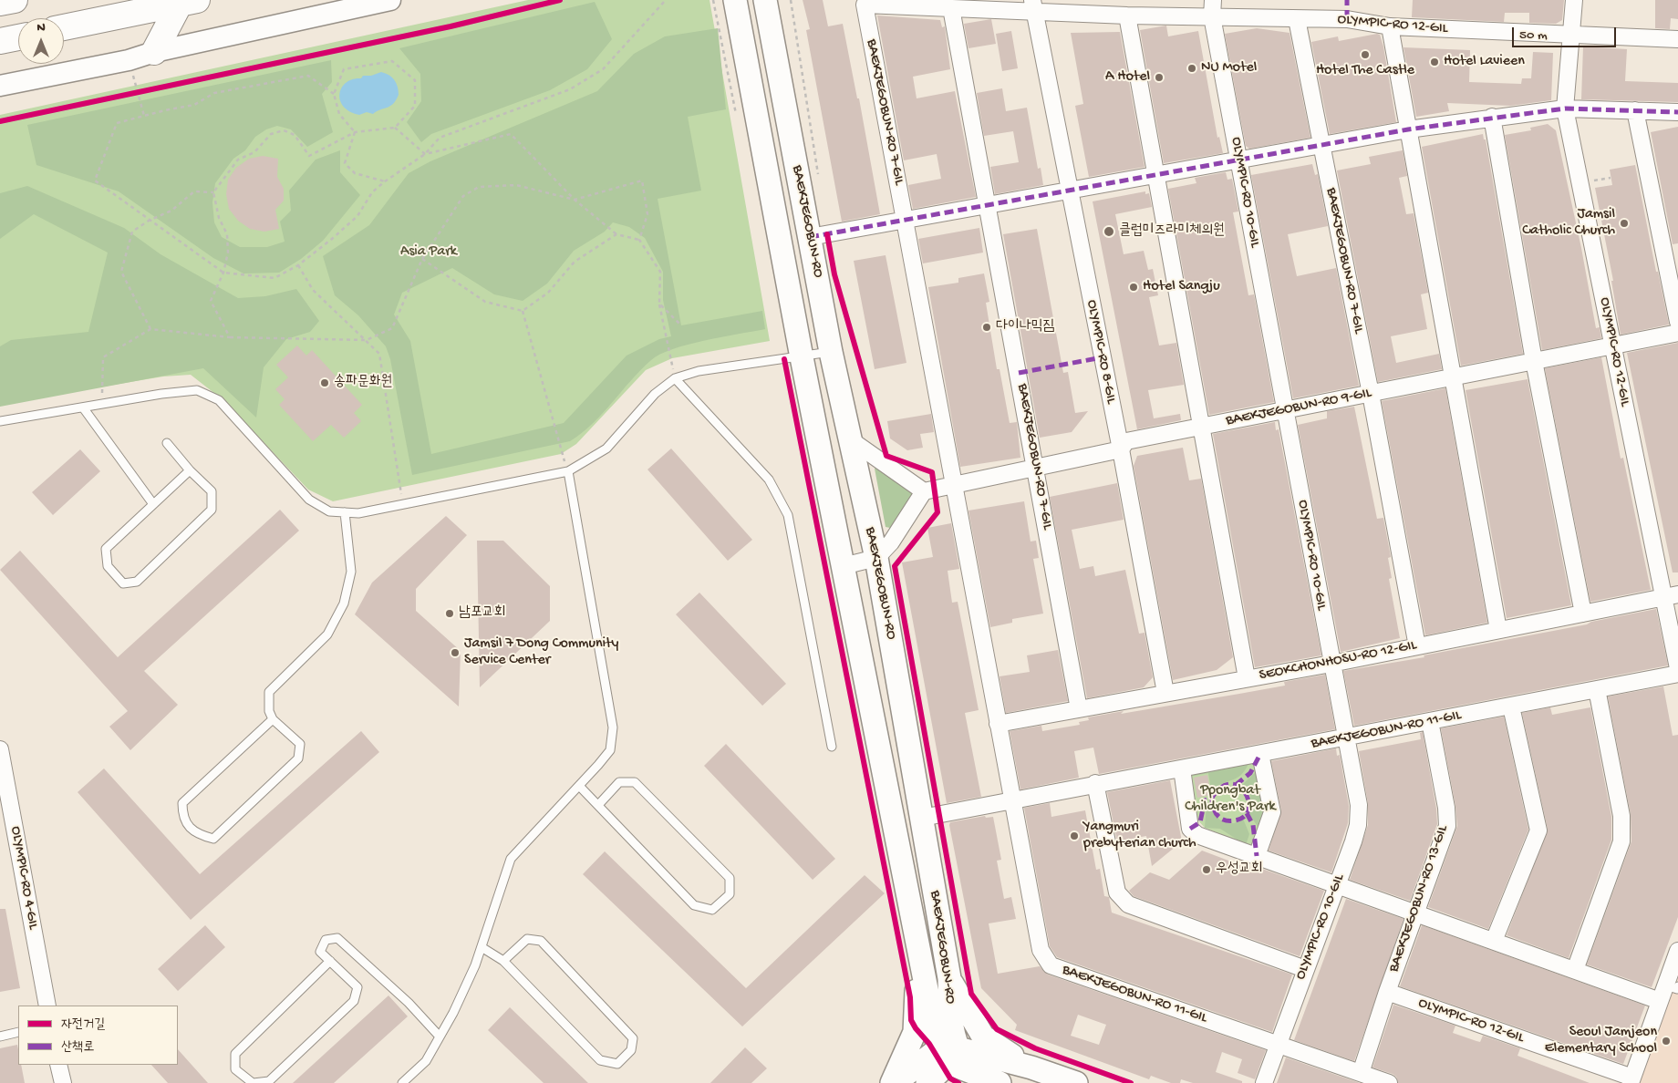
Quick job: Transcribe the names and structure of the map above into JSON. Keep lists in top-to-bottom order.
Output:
{
  "streets": {
    "main road": ["BAEKJEGOBUN-RO"],
    "street": [
      "OLYMPIC-RO 12-GIL",
      "BAEKJEGOBUN-RO 7-GIL",
      "OLYMPIC-RO 10-GIL",
      "OLYMPIC-RO 8-GIL",
      "BAEKJEGOBUN-RO 9-GIL",
      "SEOKCHONHOSU-RO 12-GIL",
      "BAEKJEGOBUN-RO 11-GIL",
      "OLYMPIC-RO 4-GIL",
      "BAEKJEGOBUN-RO 13-GIL"
    ]
  },
  "crossings": [
    ["OLYMPIC-RO 12-GIL", "BAEKJEGOBUN-RO 7-GIL"],
    ["OLYMPIC-RO 12-GIL", "OLYMPIC-RO 10-GIL"],
    ["OLYMPIC-RO 12-GIL", "BAEKJEGOBUN-RO 9-GIL"],
    ["OLYMPIC-RO 12-GIL", "SEOKCHONHOSU-RO 12-GIL"],
    ["OLYMPIC-RO 12-GIL", "BAEKJEGOBUN-RO 13-GIL"],
    ["BAEKJEGOBUN-RO 7-GIL", "BAEKJEGOBUN-RO 9-GIL"],
    ["BAEKJEGOBUN-RO 7-GIL", "SEOKCHONHOSU-RO 12-GIL"],
    ["BAEKJEGOBUN-RO 7-GIL", "BAEKJEGOBUN-RO 11-GIL"],
    ["OLYMPIC-RO 10-GIL", "BAEKJEGOBUN-RO 9-GIL"],
    ["OLYMPIC-RO 10-GIL", "SEOKCHONHOSU-RO 12-GIL"],
    ["OLYMPIC-RO 10-GIL", "BAEKJEGOBUN-RO 11-GIL"],
    ["BAEKJEGOBUN-RO", "BAEKJEGOBUN-RO 11-GIL"],
    ["OLYMPIC-RO 8-GIL", "BAEKJEGOBUN-RO 9-GIL"],
    ["OLYMPIC-RO 8-GIL", "SEOKCHONHOSU-RO 12-GIL"],
    ["SEOKCHONHOSU-RO 12-GIL", "BAEKJEGOBUN-RO 11-GIL"],
    ["BAEKJEGOBUN-RO 11-GIL", "BAEKJEGOBUN-RO 13-GIL"]
  ],
  "parks": ["Asia Park", "Ppongbat Children's Park"],
  "places": [
    "Hotel The Castle",
    "Hotel Lavieen",
    "NU Motel",
    "A Hotel",
    "Jamsil Catholic Church",
    "클럽미즈라미체의원",
    "Hotel Sangju",
    "다이나믹짐",
    "송파문화원",
    "남포교회",
    "Jamsil 7 Dong Community Service Center",
    "Yangmuri prebyterian church",
    "우성교회",
    "Seoul Jamjeon Elementary School"
  ],
  "legend": ["자전거길", "산책로"],
  "scale_bar": "50 m",
  "north": "top"
}
